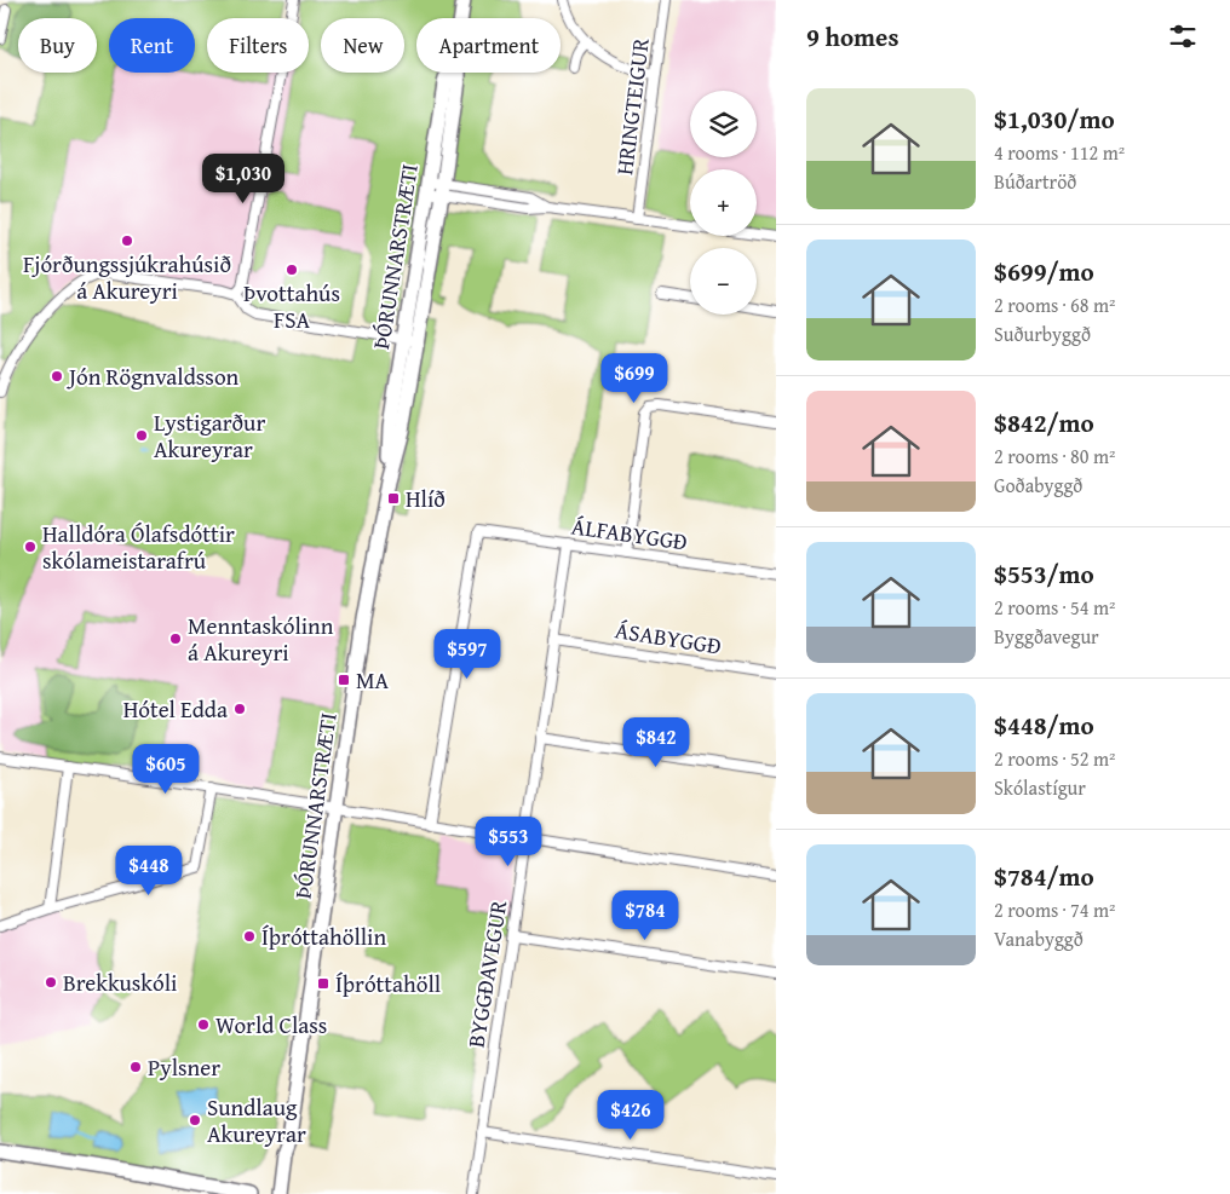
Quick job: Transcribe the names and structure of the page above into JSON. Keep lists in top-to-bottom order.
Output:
{
  "streets": {
    "street": [
      "HRINGTEIGUR",
      "ÞÓRUNNARSTRÆTI",
      "ÁLFABYGGÐ",
      "ÁSABYGGÐ",
      "BYGGÐAVEGUR"
    ]
  },
  "crossings": [
    ["ÁLFABYGGÐ", "BYGGÐAVEGUR"],
    ["ÁSABYGGÐ", "BYGGÐAVEGUR"]
  ],
  "places": {
    "other": [
      "Fjórðungssjúkrahúsið á Akureyri",
      "Þvottahús FSA",
      "Jón Rögnvaldsson",
      "Lystigarður Akureyrar",
      "Halldóra Ólafsdóttir skólameistarafrú",
      "Menntaskólinn á Akureyri",
      "Hótel Edda",
      "Íþróttahöllin",
      "Brekkuskóli",
      "World Class",
      "Pylsner",
      "Sundlaug Akureyrar"
    ],
    "transit": ["Hlíð", "MA", "Íþróttahöll"]
  },
  "page": {
    "heading": "9 homes",
    "chip": [
      "Buy",
      "Rent",
      "Filters",
      "New",
      "Apartment"
    ],
    "list": [
      {
        "name": "$1,030/mo",
        "note": "4 rooms · 112 m² · Búðartröð"
      },
      {
        "name": "$699/mo",
        "note": "2 rooms · 68 m² · Suðurbyggð"
      },
      {
        "name": "$842/mo",
        "note": "2 rooms · 80 m² · Goðabyggð"
      },
      {
        "name": "$553/mo",
        "note": "2 rooms · 54 m² · Byggðavegur"
      },
      {
        "name": "$448/mo",
        "note": "2 rooms · 52 m² · Skólastígur"
      },
      {
        "name": "$784/mo",
        "note": "2 rooms · 74 m² · Vanabyggð"
      }
    ],
    "map_buttons": ["+", "−"],
    "price": [
      "$1,030",
      "$699",
      "$597",
      "$842",
      "$605",
      "$553",
      "$448",
      "$784",
      "$426"
    ]
  }
}
